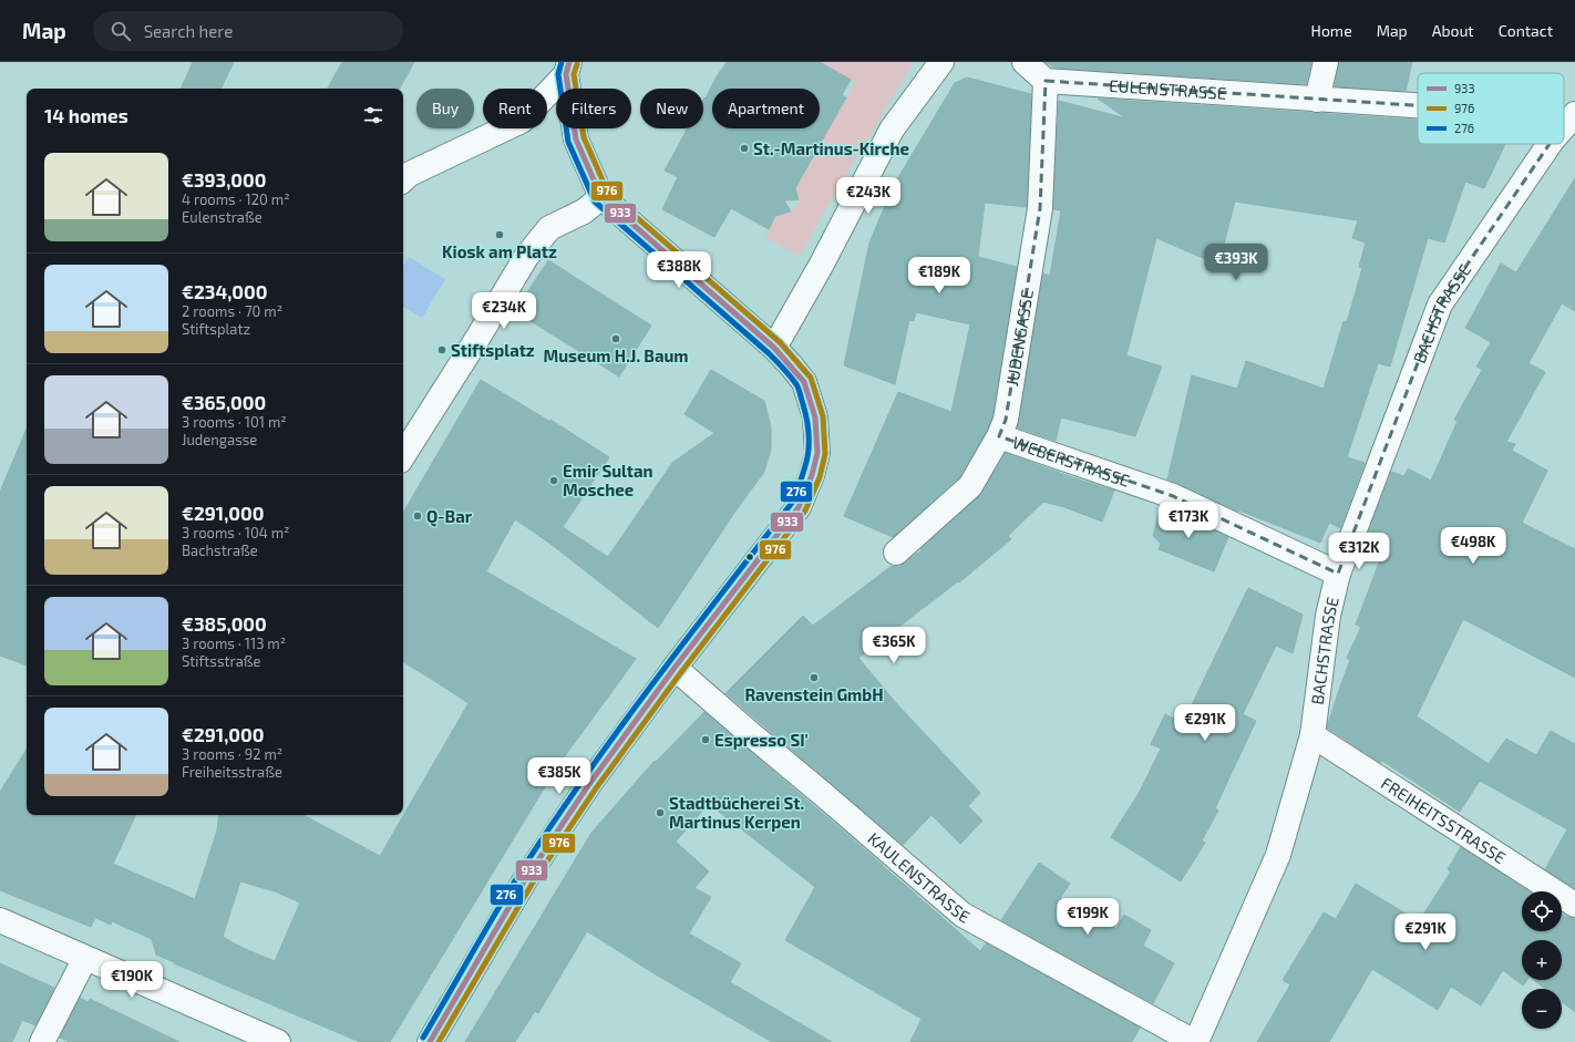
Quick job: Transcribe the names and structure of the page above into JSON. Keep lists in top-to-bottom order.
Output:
{
  "streets": {
    "street": [
      "EULENSTRASSE",
      "BACHSTRASSE",
      "JUDENGASSE",
      "WEBERSTRASSE",
      "FREIHEITSSTRASSE",
      "KAULENSTRASSE"
    ]
  },
  "crossings": [
    ["EULENSTRASSE", "JUDENGASSE"],
    ["BACHSTRASSE", "WEBERSTRASSE"],
    ["BACHSTRASSE", "FREIHEITSSTRASSE"],
    ["BACHSTRASSE", "KAULENSTRASSE"],
    ["JUDENGASSE", "WEBERSTRASSE"]
  ],
  "places": [
    "St.-Martinus-Kirche",
    "Kiosk am Platz",
    "Museum H.J. Baum",
    "Stiftsplatz",
    "Emir Sultan Moschee",
    "Q-Bar",
    "Ravenstein GmbH",
    "Espresso SI'",
    "Stadtbücherei St. Martinus Kerpen"
  ],
  "lines": ["transit line 933", "transit line 276", "transit line 976"],
  "legend": ["933", "976", "276"],
  "page": {
    "header": "Map",
    "search": "Search here",
    "nav": [
      "Home",
      "Map",
      "About",
      "Contact"
    ],
    "chip": [
      "Buy",
      "Rent",
      "Filters",
      "New",
      "Apartment"
    ],
    "heading": "14 homes",
    "list": [
      {
        "name": "€393,000",
        "note": "4 rooms · 120 m² · Eulenstraße"
      },
      {
        "name": "€234,000",
        "note": "2 rooms · 70 m² · Stiftsplatz"
      },
      {
        "name": "€365,000",
        "note": "3 rooms · 101 m² · Judengasse"
      },
      {
        "name": "€291,000",
        "note": "3 rooms · 104 m² · Bachstraße"
      },
      {
        "name": "€385,000",
        "note": "3 rooms · 113 m² · Stiftsstraße"
      },
      {
        "name": "€291,000",
        "note": "3 rooms · 92 m² · Freiheitsstraße"
      }
    ],
    "price": [
      "€243K",
      "€393K",
      "€388K",
      "€189K",
      "€234K",
      "€173K",
      "€498K",
      "€312K",
      "€365K",
      "€291K",
      "€385K",
      "€199K",
      "€291K",
      "€190K"
    ],
    "map_buttons": ["+", "−"]
  }
}
